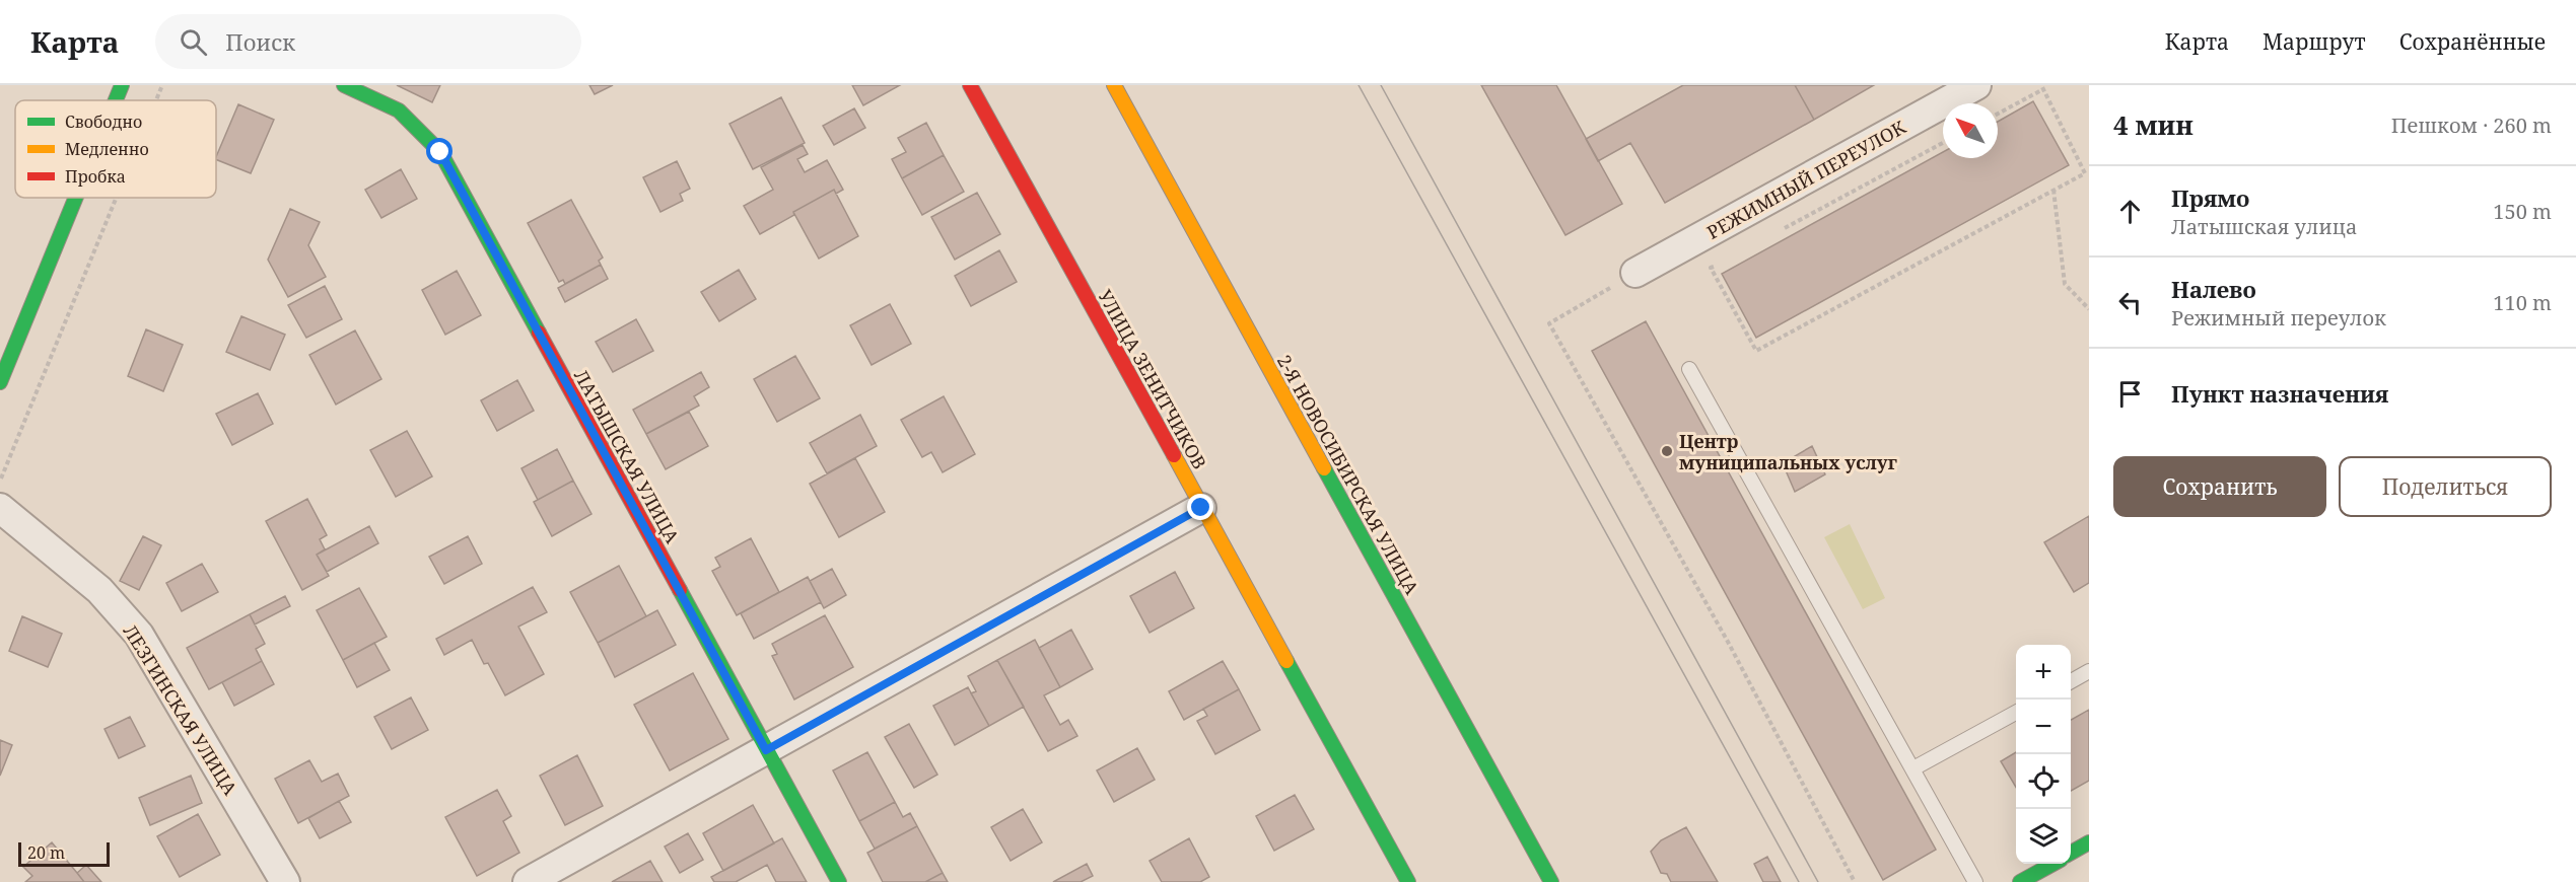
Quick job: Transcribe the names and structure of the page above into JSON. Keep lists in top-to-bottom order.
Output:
{
  "streets": {
    "street": [
      "РЕЖИМНЫЙ ПЕРЕУЛОК",
      "УЛИЦА ЗЕНИТЧИКОВ",
      "ЛАТЫШСКАЯ УЛИЦА",
      "2-Я НОВОСИБИРСКАЯ УЛИЦА",
      "ЛЕЗГИНСКАЯ УЛИЦА"
    ]
  },
  "places": ["Центр муниципальных услуг"],
  "legend": ["Свободно", "Медленно", "Пробка"],
  "scale_bar": "20 m",
  "north": "top left",
  "page": {
    "header": "Карта",
    "search": "Поиск",
    "nav": ["Карта", "Маршрут", "Сохранённые"],
    "heading": ["4 мин", "Пешком · 260 m"],
    "list": [
      ["Прямо", "Латышская улица", "150 m"],
      ["Налево", "Режимный переулок", "110 m"],
      "Пункт назначения"
    ],
    "buttons": ["Сохранить", "Поделиться"],
    "map_buttons": ["+", "−"],
    "scale": "20 m"
  }
}
